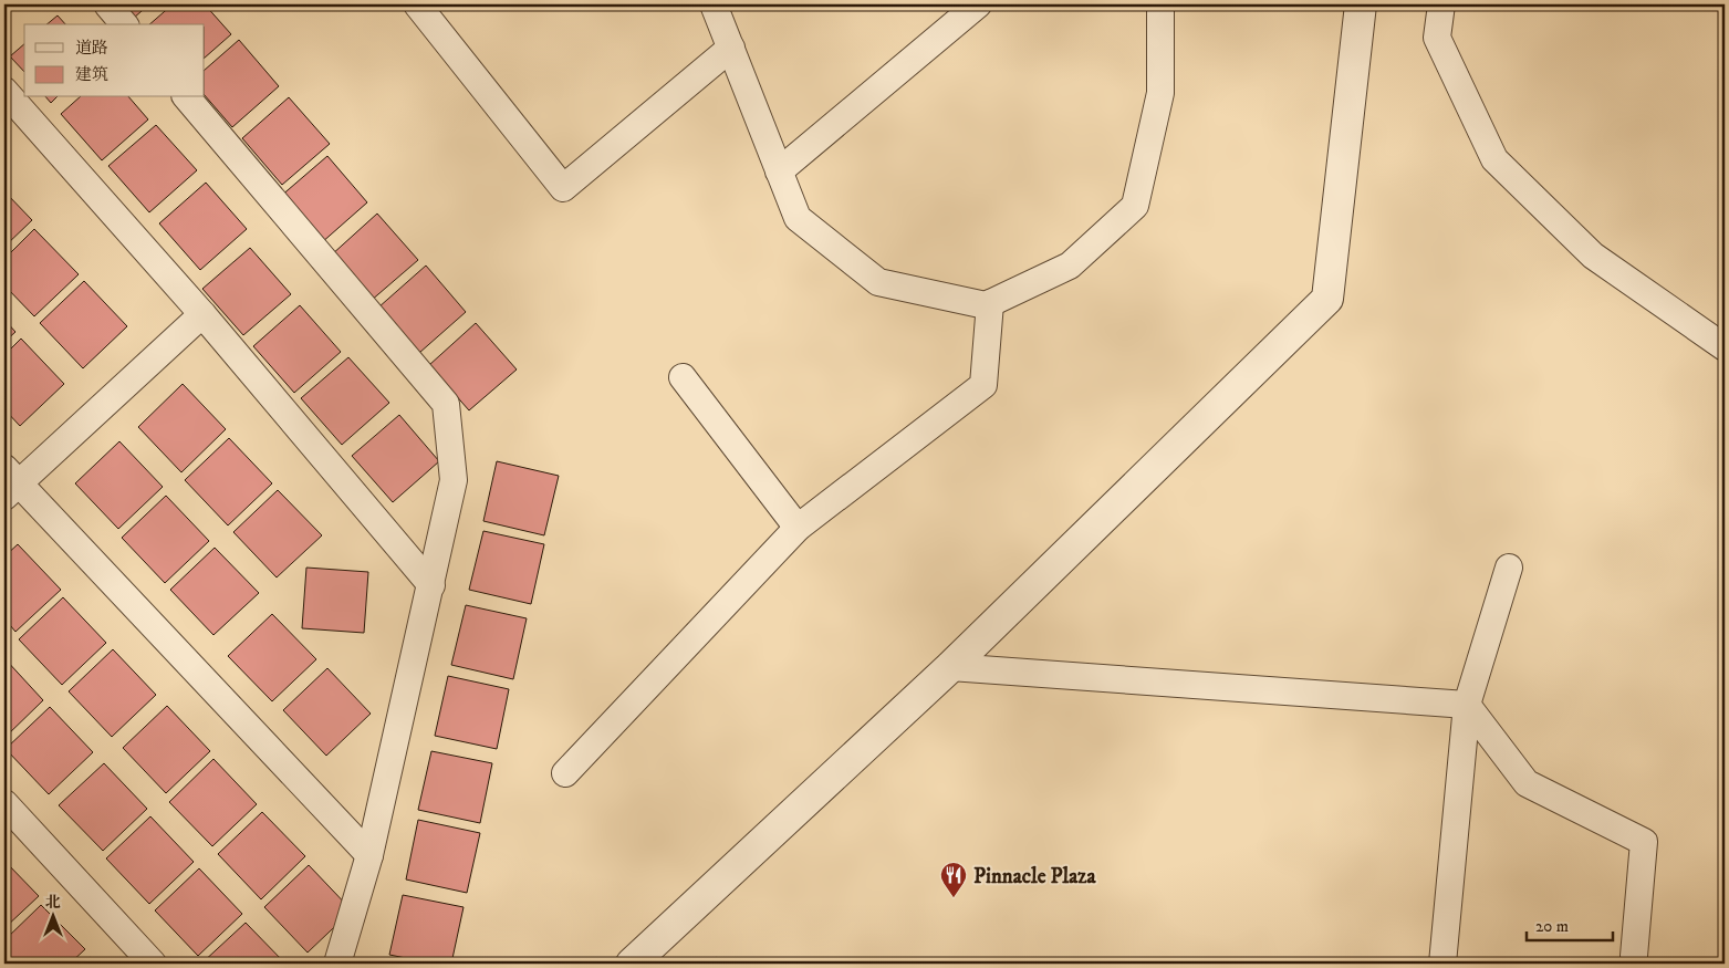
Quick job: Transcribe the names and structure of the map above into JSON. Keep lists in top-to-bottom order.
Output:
{
  "places": {
    "restaurant": ["Pinnacle Plaza"]
  },
  "legend": ["道路", "建筑"],
  "scale_bar": "20 m",
  "north": "top"
}
